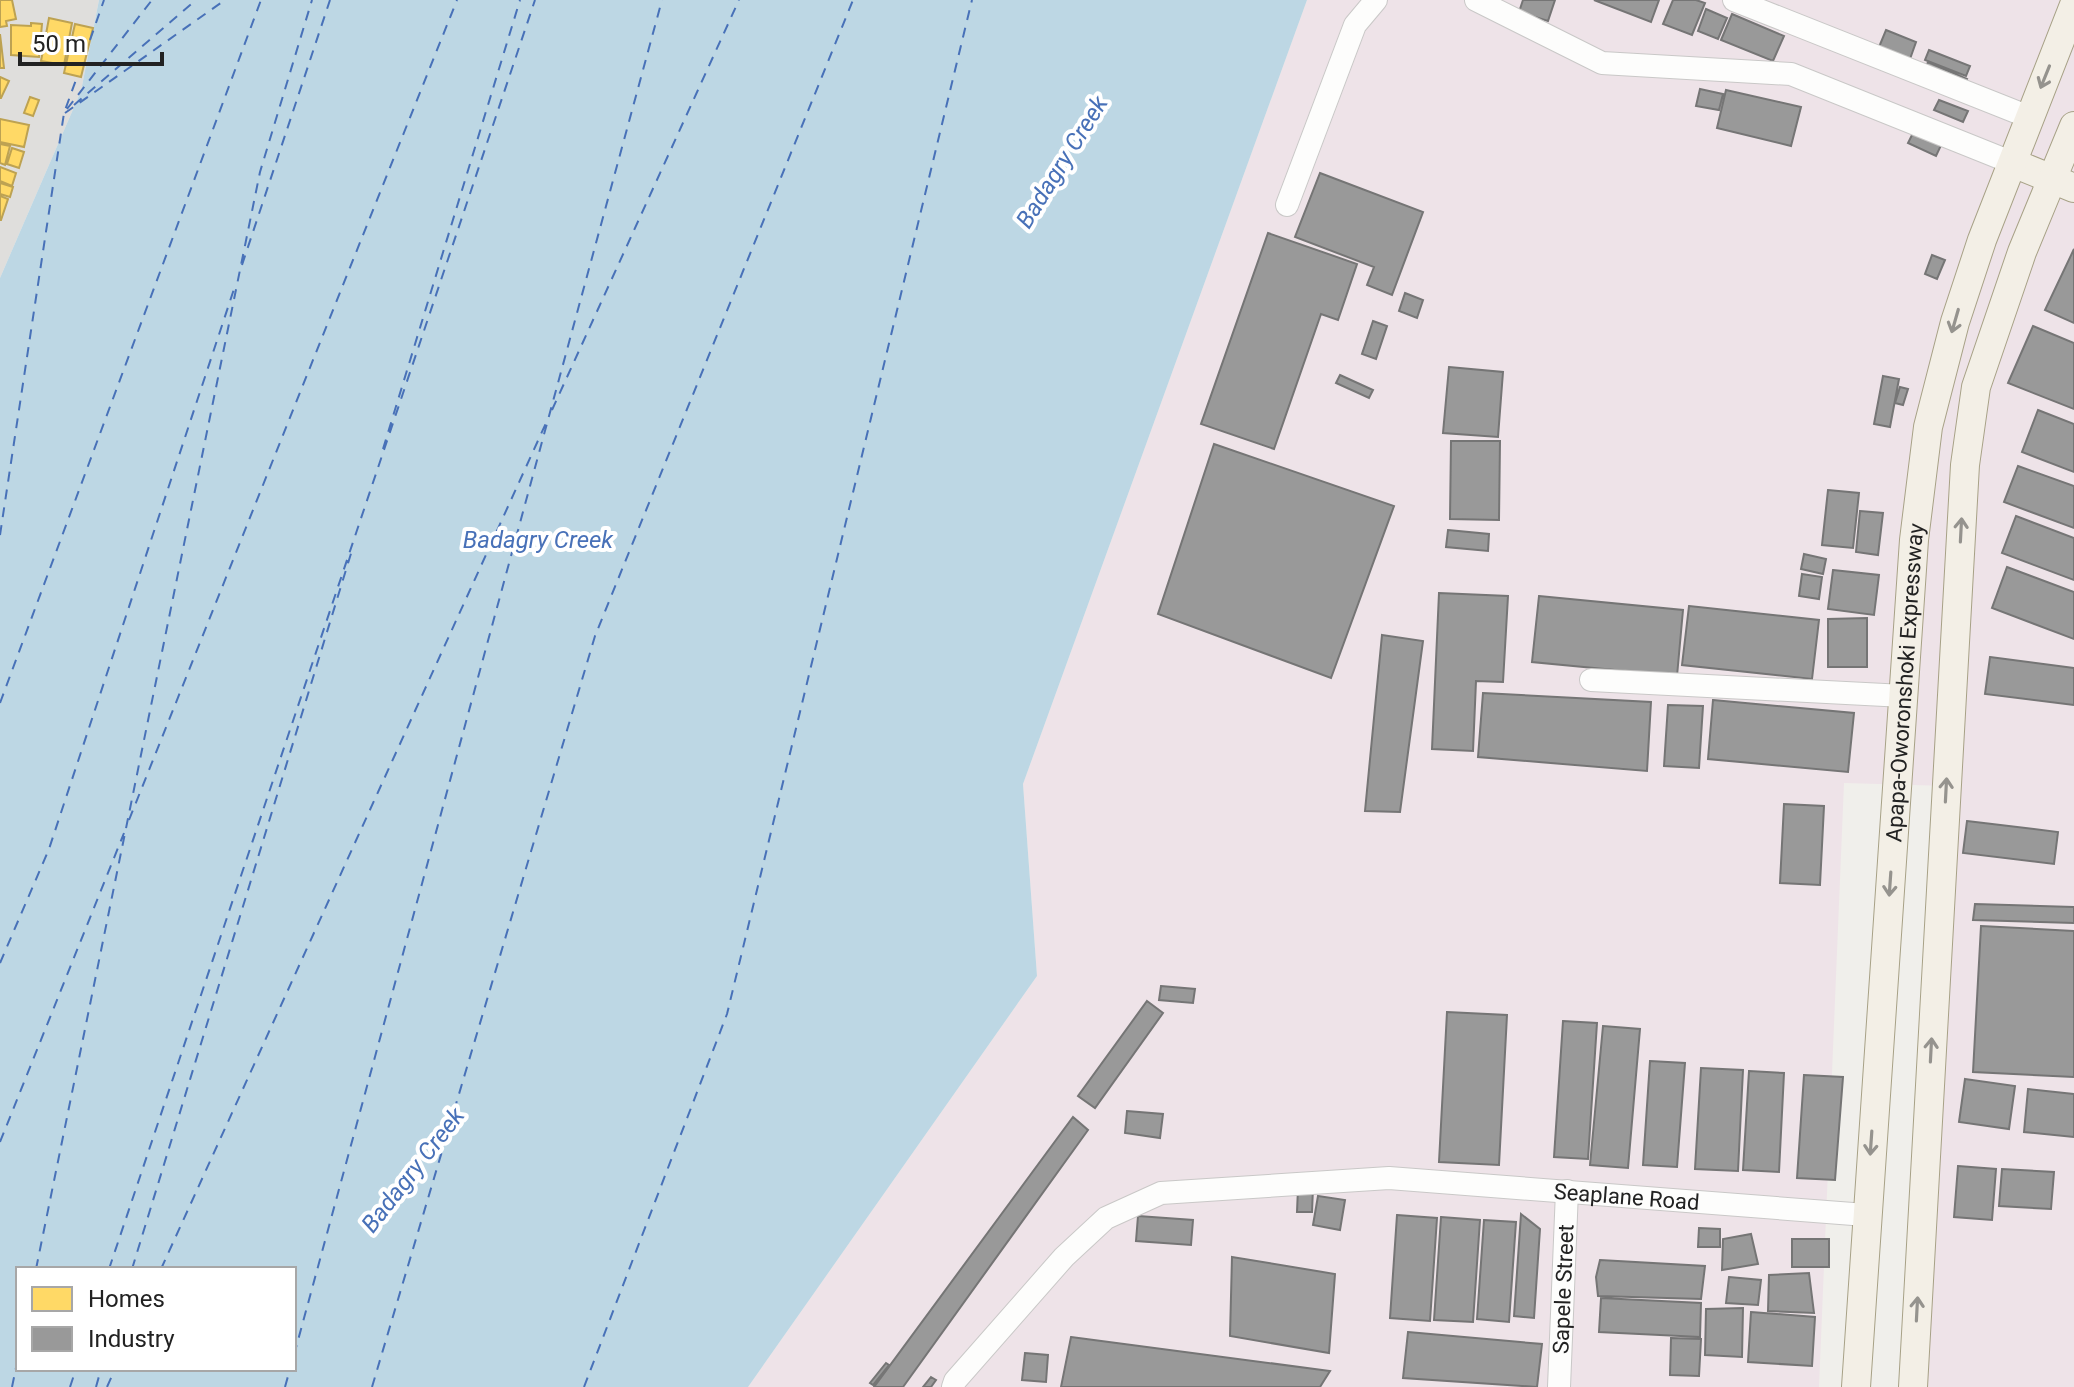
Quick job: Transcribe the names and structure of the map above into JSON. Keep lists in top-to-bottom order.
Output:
{
  "streets": {
    "main road": ["Apapa-Oworonshoki Expressway"],
    "street": ["Seaplane Road", "Sapele Street"]
  },
  "crossings": [
    ["Apapa-Oworonshoki Expressway", "Seaplane Road"],
    ["Seaplane Road", "Sapele Street"]
  ],
  "water": ["Badagry Creek"],
  "legend": ["Homes", "Industry"],
  "scale_bar": "50 m"
}
